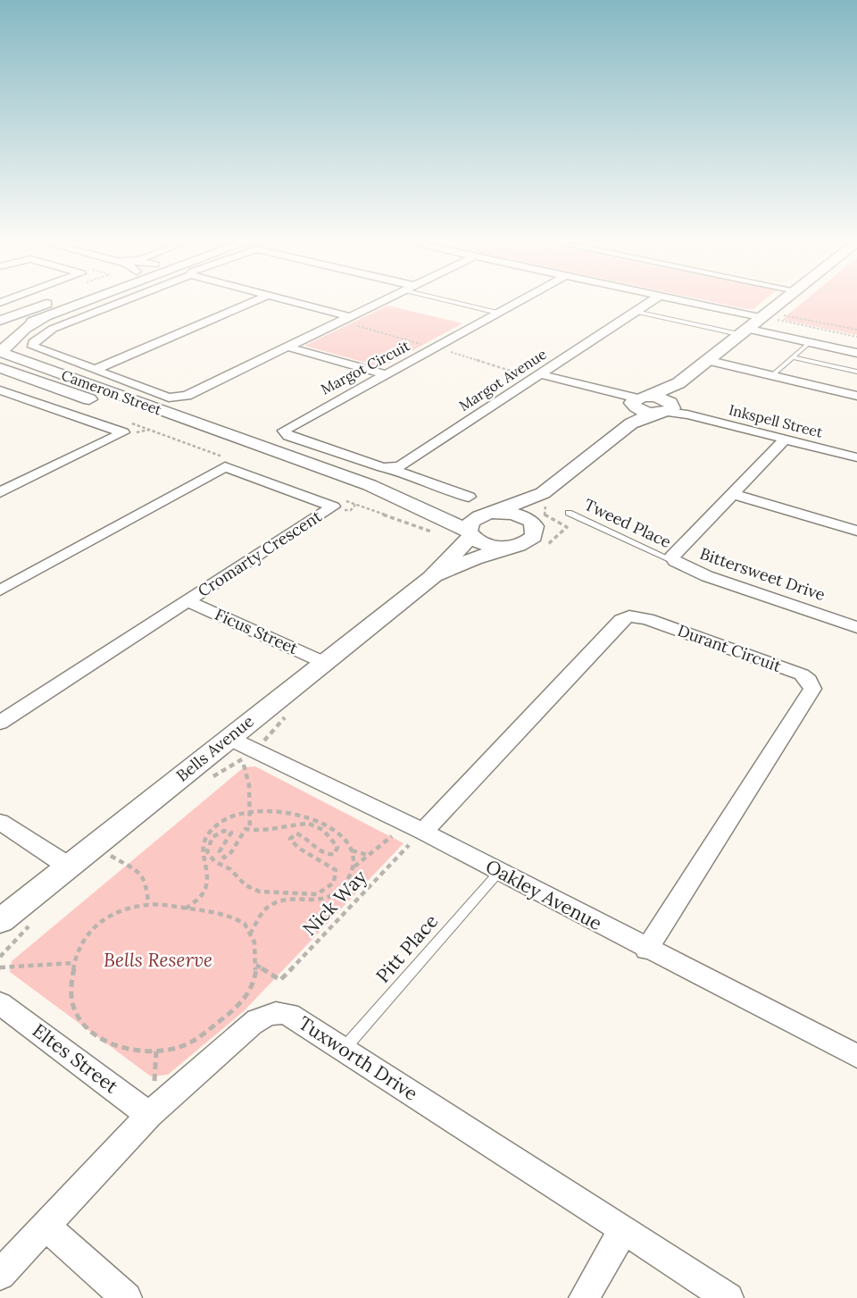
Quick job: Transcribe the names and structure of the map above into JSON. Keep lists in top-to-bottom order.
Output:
{
  "streets": {
    "street": [
      "Margot Circuit",
      "Margot Avenue",
      "Cameron Street",
      "Inkspell Street",
      "Cromarty Crescent",
      "Bittersweet Drive",
      "Ficus Street",
      "Durant Circuit",
      "Bells Avenue",
      "Oakley Avenue",
      "Eltes Street",
      "Tuxworth Drive"
    ],
    "lane": ["Tweed Place", "Pitt Place"],
    "path": ["Nick Way"]
  },
  "crossings": [
    ["Margot Circuit", "Margot Avenue"],
    ["Inkspell Street", "Bittersweet Drive"],
    ["Tweed Place", "Bittersweet Drive"],
    ["Cromarty Crescent", "Ficus Street"],
    ["Ficus Street", "Bells Avenue"],
    ["Durant Circuit", "Oakley Avenue"],
    ["Durant Circuit", "Nick Way"],
    ["Bells Avenue", "Oakley Avenue"],
    ["Oakley Avenue", "Nick Way"],
    ["Oakley Avenue", "Pitt Place"],
    ["Pitt Place", "Tuxworth Drive"],
    ["Eltes Street", "Tuxworth Drive"]
  ],
  "parks": ["Bells Reserve"]
}
